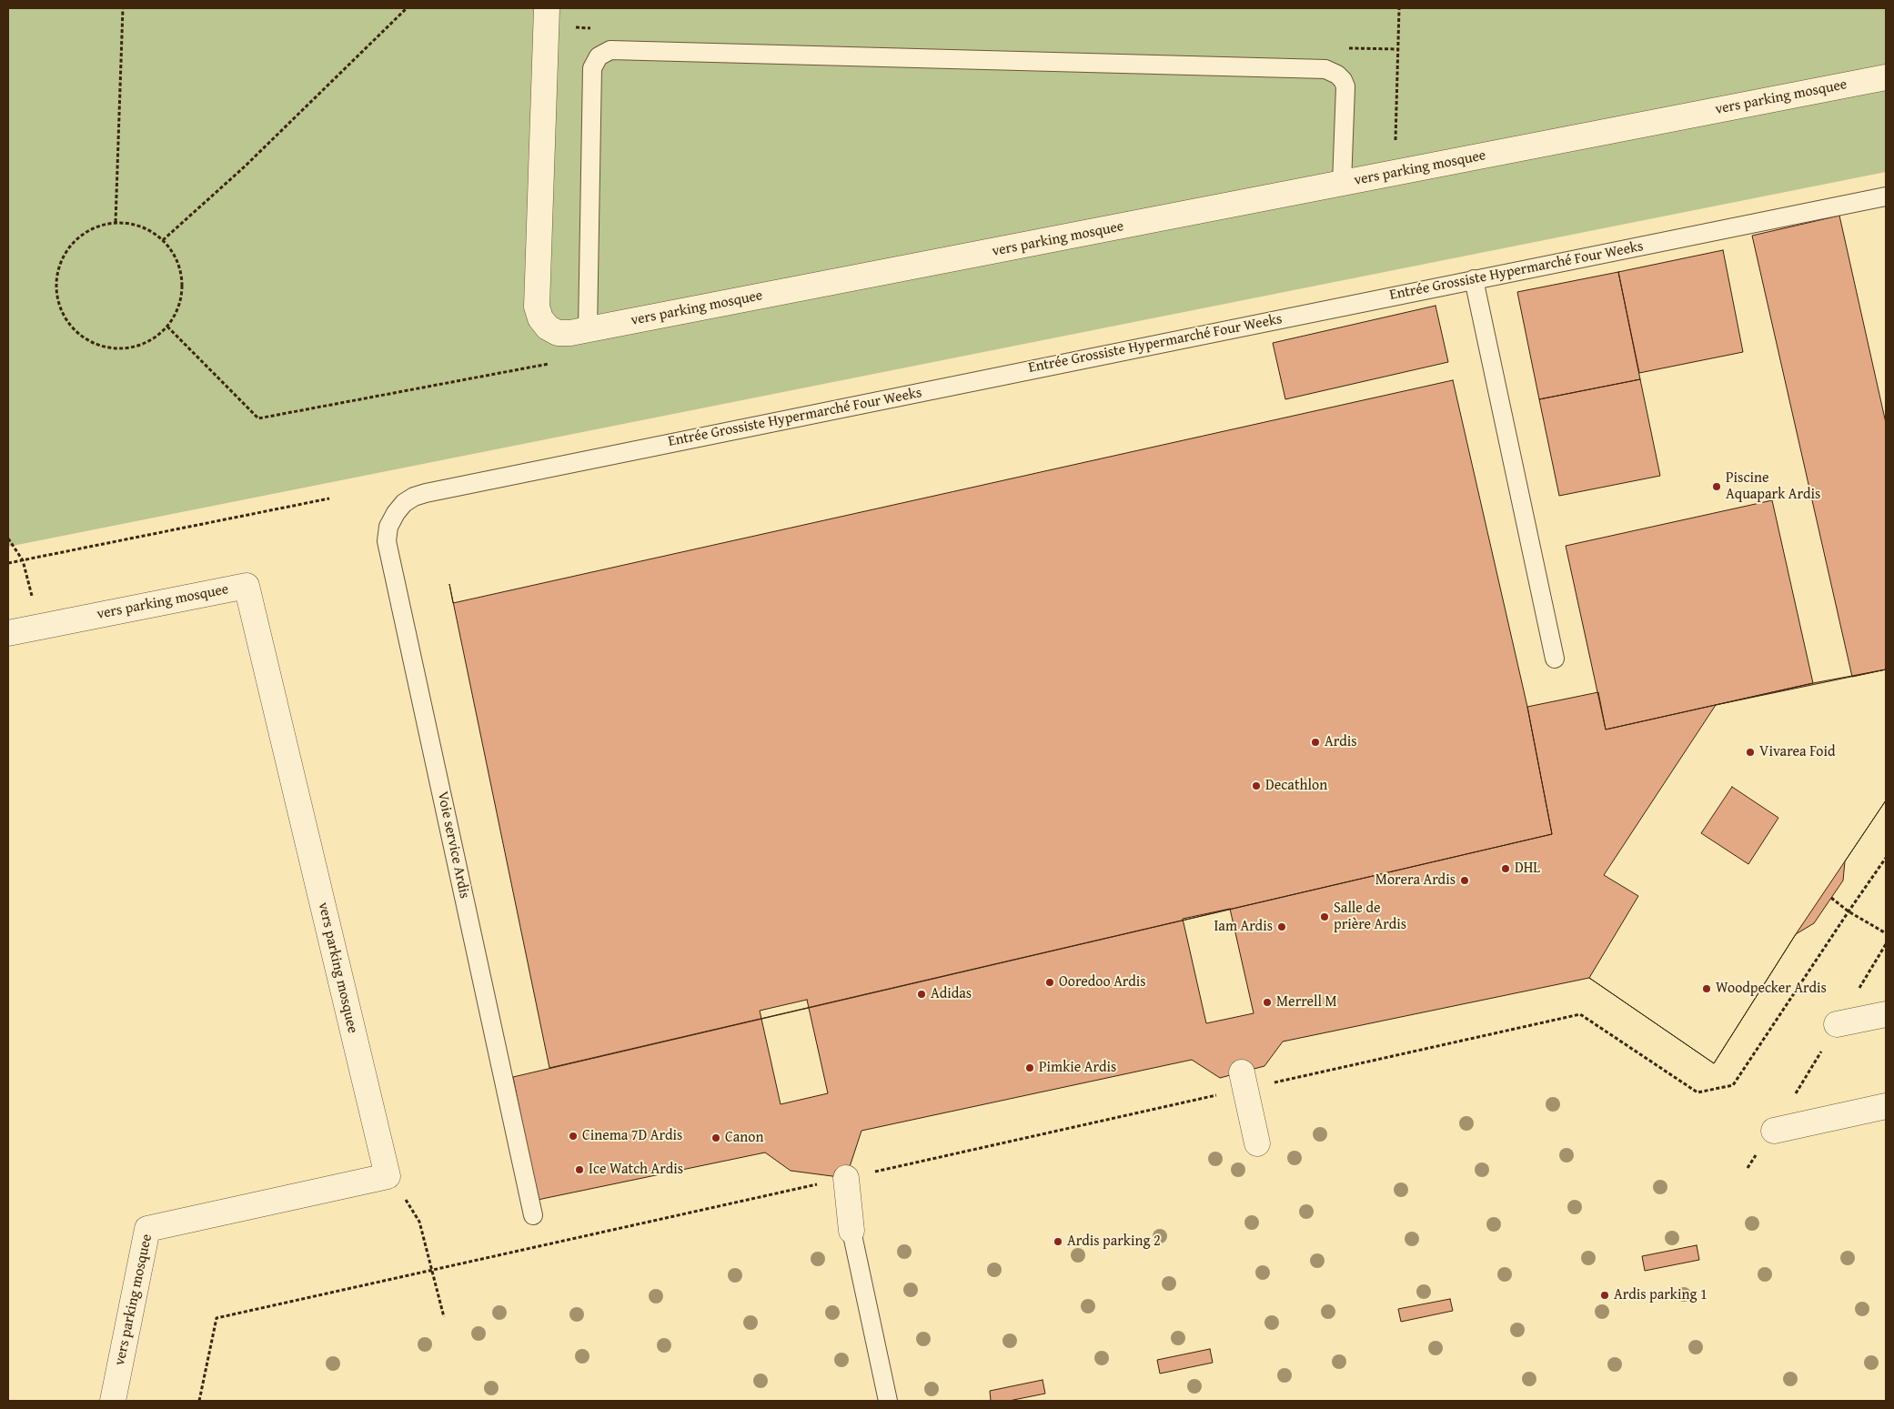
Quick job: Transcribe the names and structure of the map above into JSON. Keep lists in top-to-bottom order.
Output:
{
  "streets": {
    "street": ["vers parking mosquee"],
    "lane": ["Entrée Grossiste Hypermarché Four Weeks", "Voie service Ardis"]
  },
  "crossings": [
    ["Entrée Grossiste Hypermarché Four Weeks", "Voie service Ardis"]
  ],
  "places": [
    "Piscine Aquapark Ardis",
    "Ardis",
    "Vivarea Foid",
    "Decathlon",
    "DHL",
    "Morera Ardis",
    "Salle de prière Ardis",
    "Iam Ardis",
    "Ooredoo Ardis",
    "Woodpecker Ardis",
    "Adidas",
    "Merrell M",
    "Pimkie Ardis",
    "Cinema 7D Ardis",
    "Canon",
    "Ice Watch Ardis",
    "Ardis parking 2",
    "Ardis parking 1"
  ]
}
